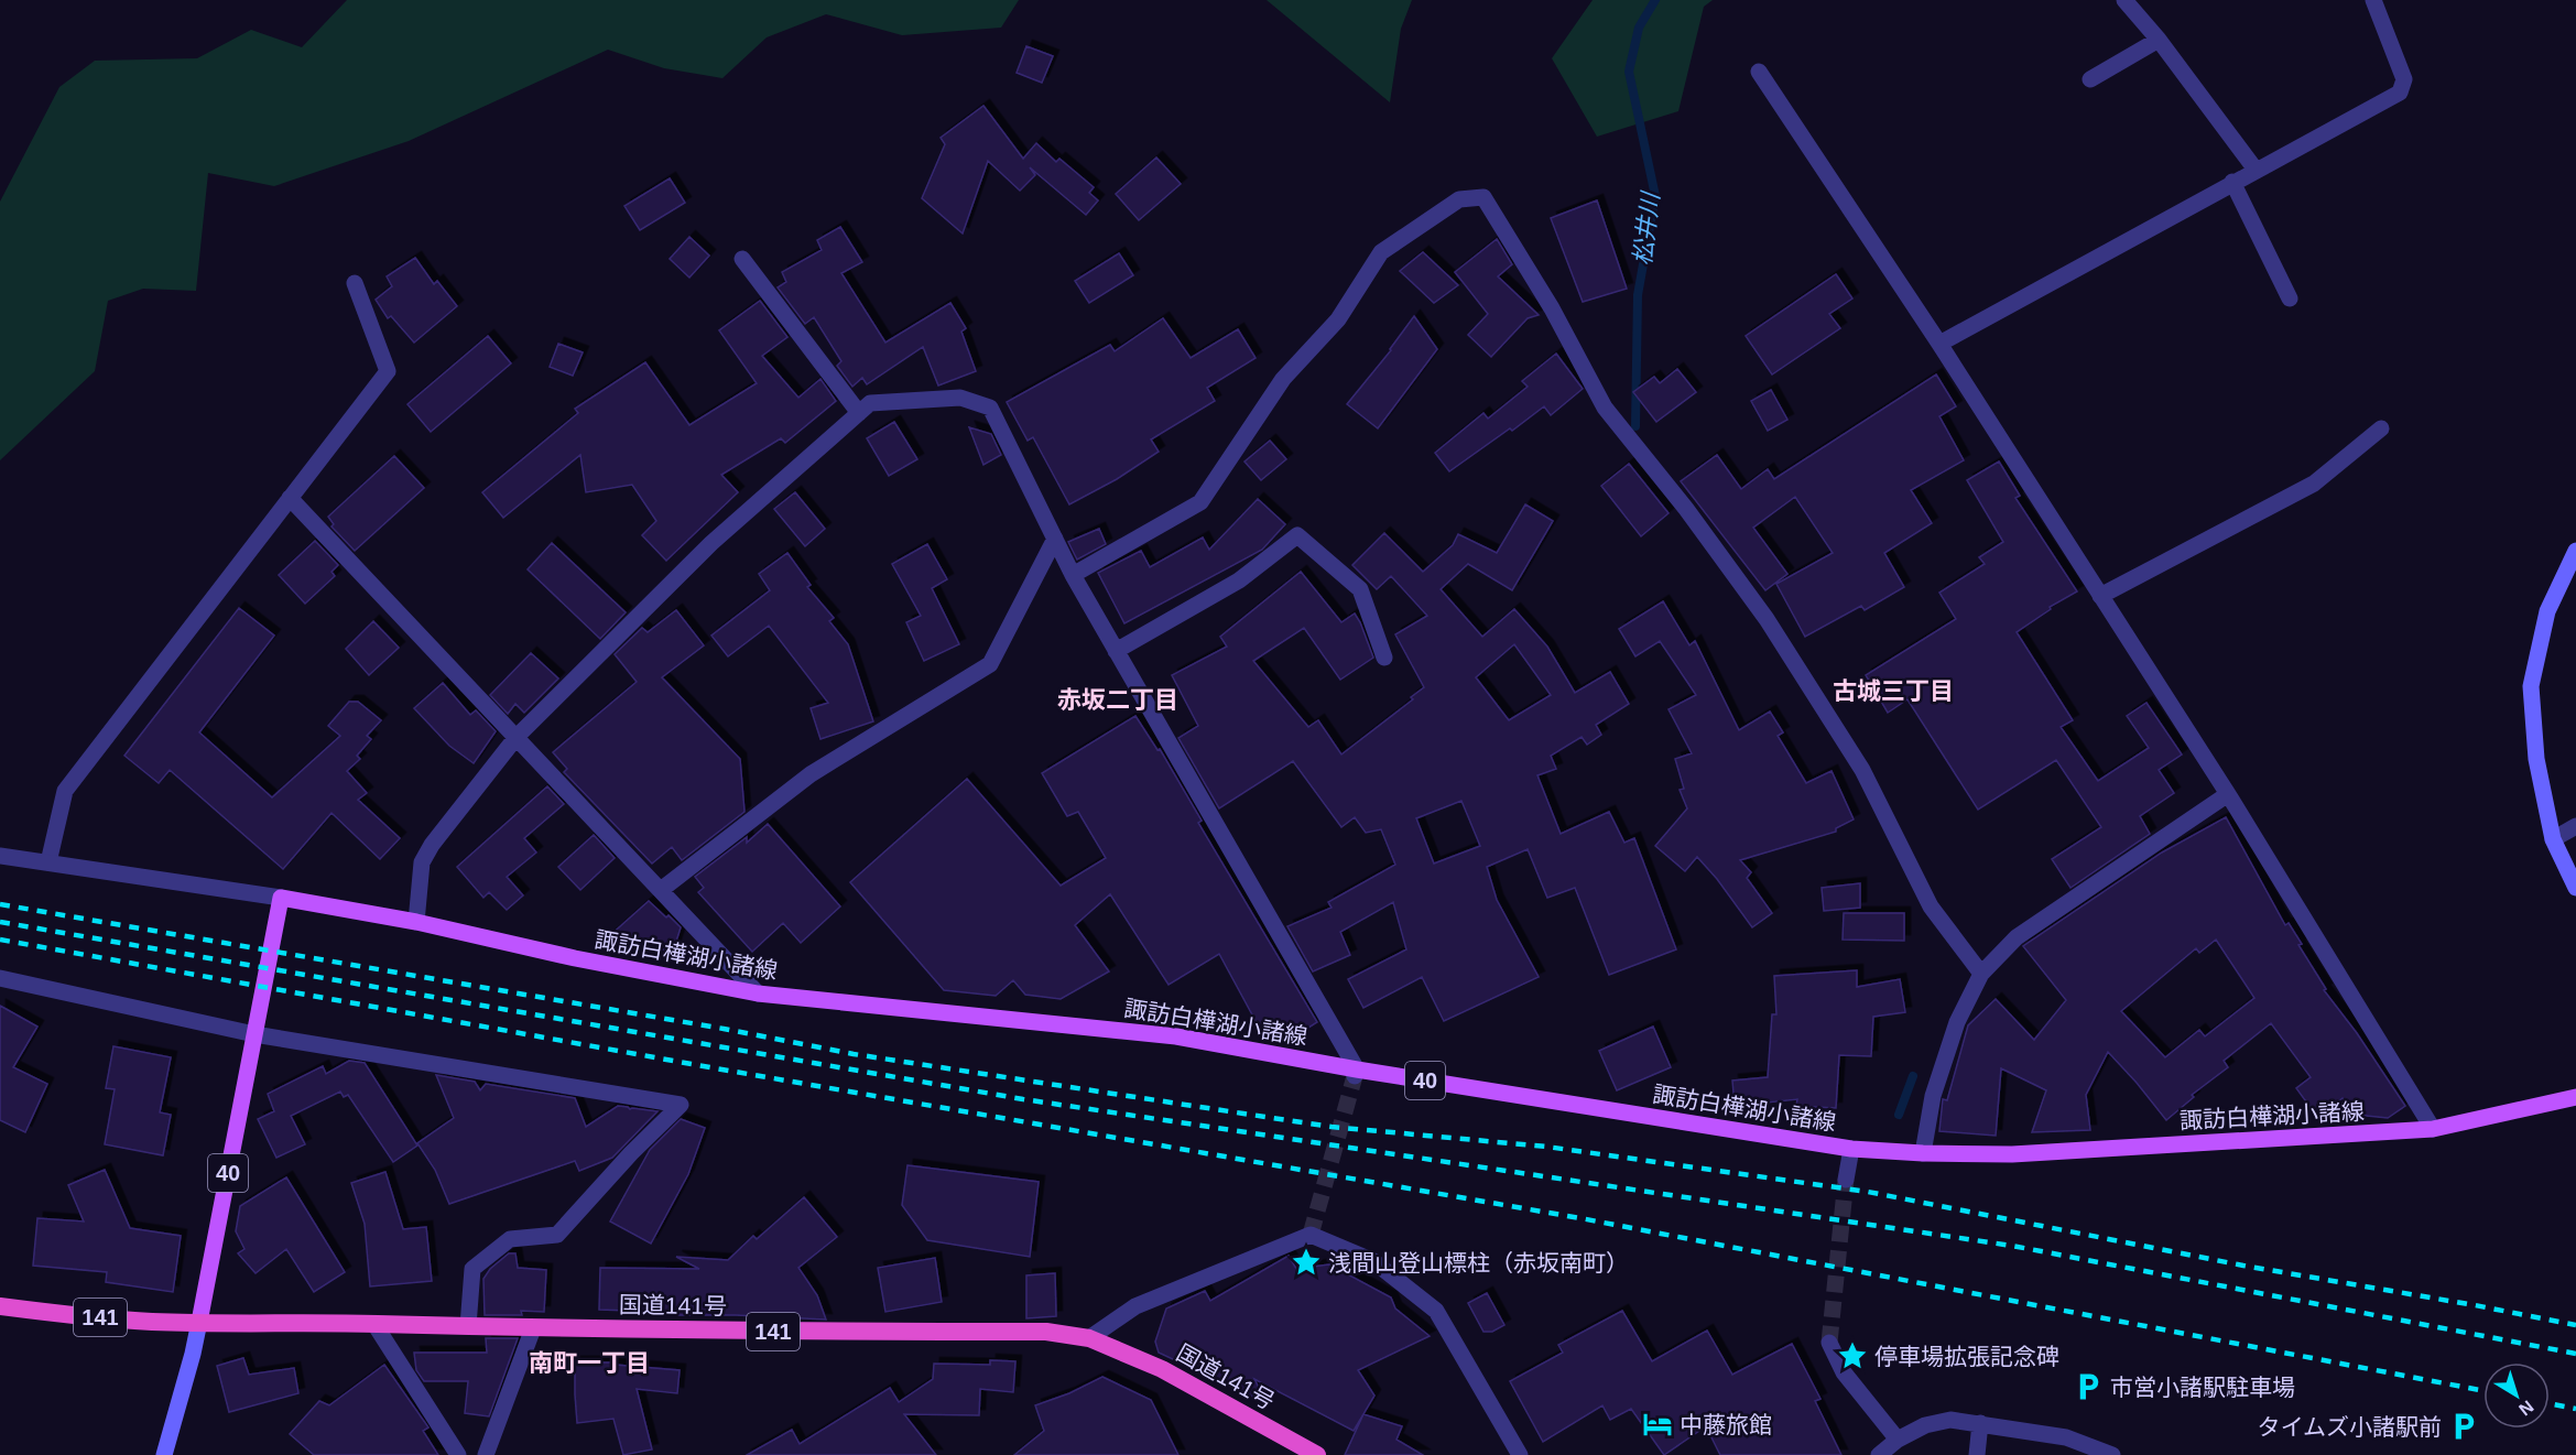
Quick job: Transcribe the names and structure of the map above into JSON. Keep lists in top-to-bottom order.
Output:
{
  "streets": {
    "highway": ["国道141号", "141"],
    "main road": ["諏訪白樺湖小諸線", "40"]
  },
  "crossings": [
    ["諏訪白樺湖小諸線", "40"],
    ["40", "国道141号"]
  ],
  "districts": ["古城三丁目", "赤坂二丁目", "南町一丁目"],
  "water": ["松井川"],
  "places": {
    "place": ["浅間山登山標柱（赤坂南町）", "停車場拡張記念碑"],
    "parking": ["市営小諸駅駐車場", "タイムズ小諸駅前"],
    "hotel": ["中藤旅館"]
  },
  "north": "bottom right"
}
